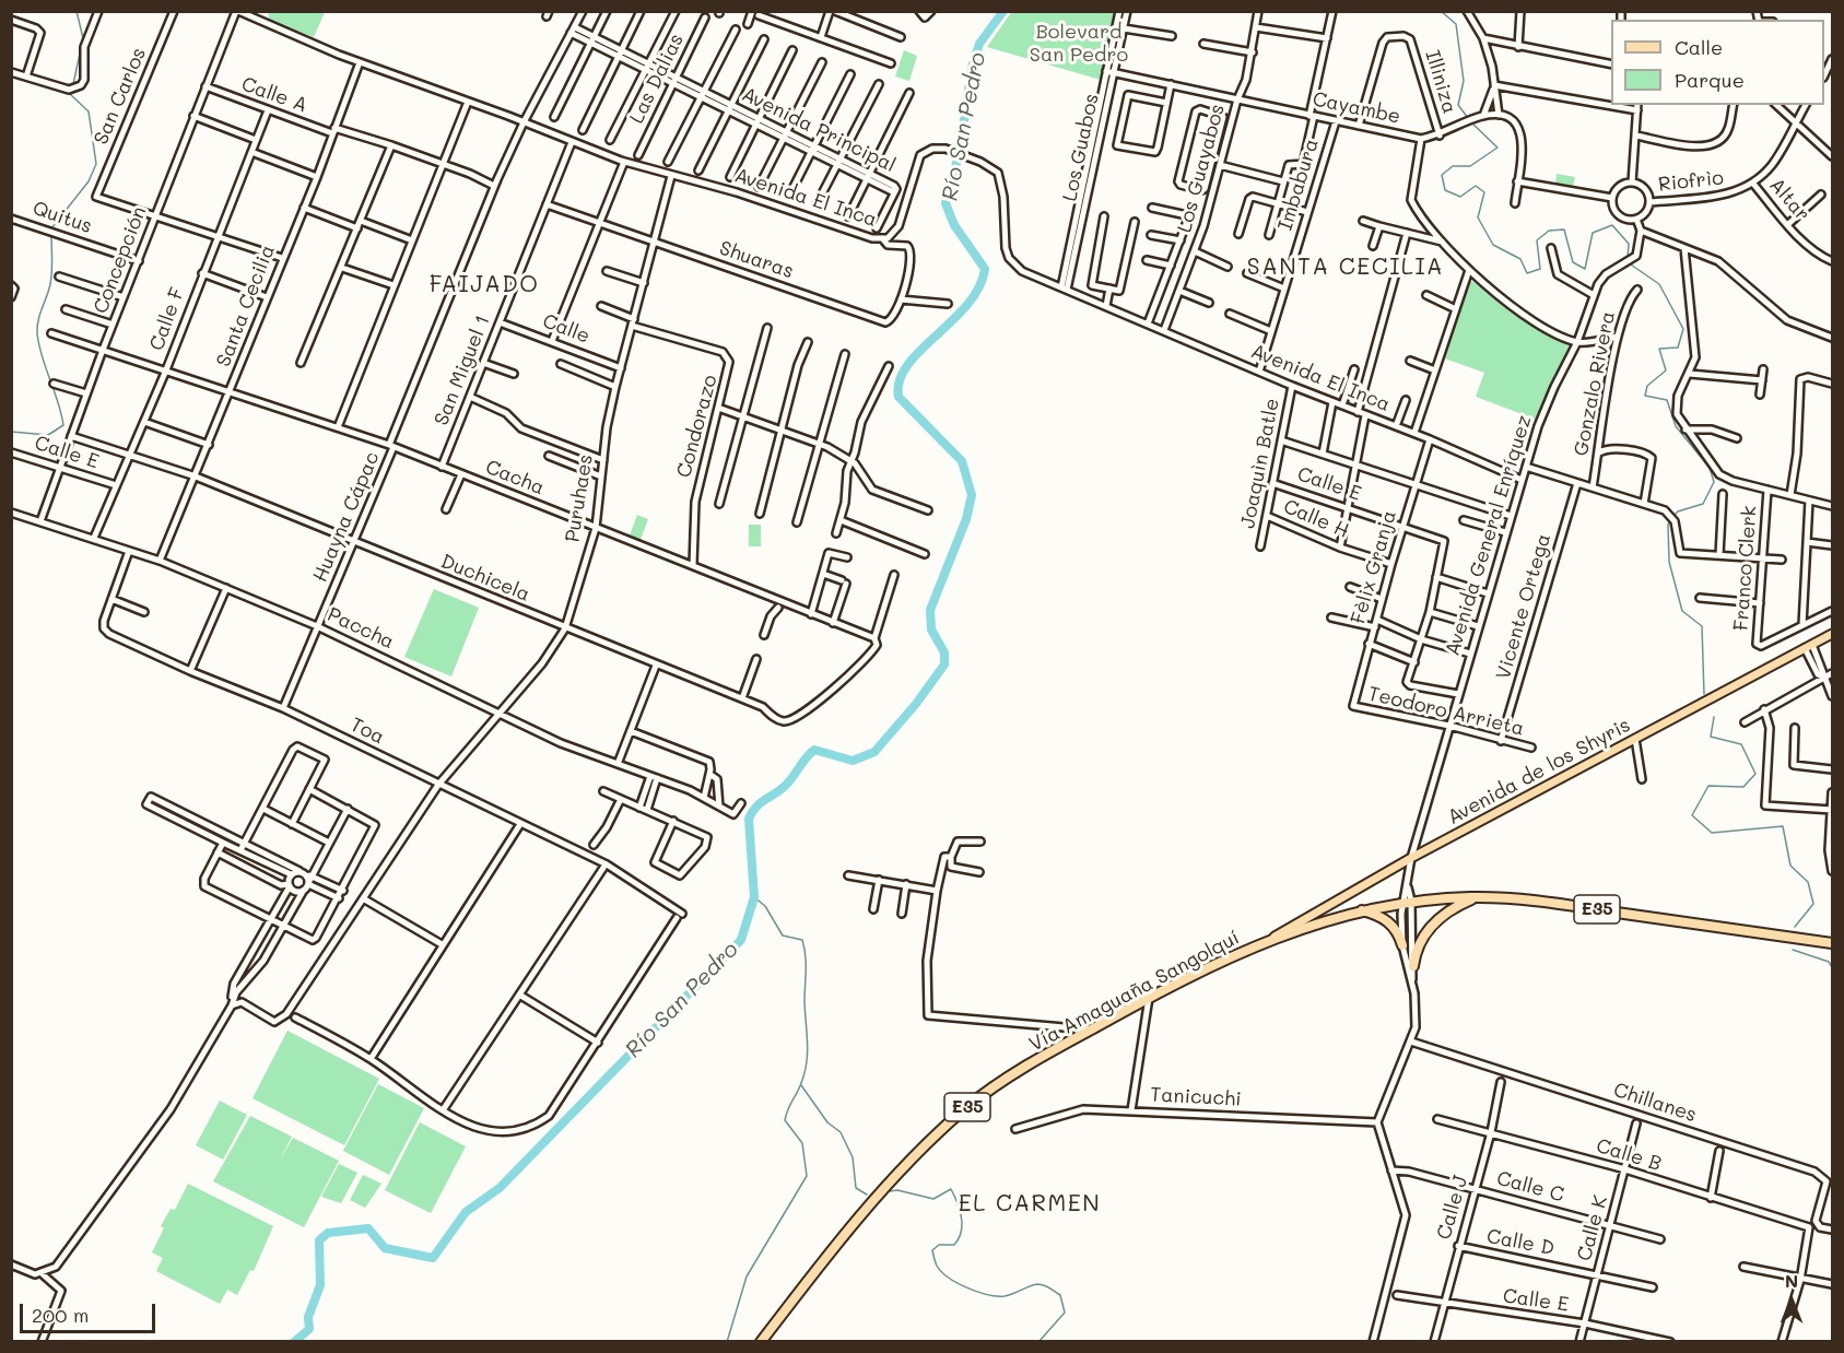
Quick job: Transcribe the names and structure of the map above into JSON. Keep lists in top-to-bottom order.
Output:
{
  "streets": {
    "highway": ["E35", "Vía Amaguaña Sangolquí"],
    "main road": ["Avenida de los Shyris"],
    "street": [
      "Las Dalias",
      "Illiniza",
      "Calle A",
      "San Carlos",
      "Cayambe",
      "Avenida Principal",
      "Los Guabos",
      "Los Guayabos",
      "Riofrìo",
      "Imbabura",
      "Avenida El Inca",
      "Altar",
      "Quitus",
      "Concepción",
      "Shuaras",
      "Santa Cecilia",
      "Calle F",
      "Calle",
      "San Miguel 1",
      "Gonzalo Rivera",
      "Condorazo",
      "Calle E",
      "Joaquìn Batle",
      "Cacha",
      "Puruhaes",
      "Huayna Cápac",
      "Calle H",
      "Avenida General Enríquez",
      "Fèlix Granja",
      "Franco Clerk",
      "Duchicela",
      "Vicente Ortega",
      "Paccha",
      "Teodoro Arrieta",
      "Toa",
      "Tanicuchi",
      "Chillanes",
      "Calle B",
      "Calle C",
      "Calle J",
      "Calle K",
      "Calle D"
    ]
  },
  "crossings": [
    ["Las Dalias", "Avenida Principal"],
    ["Illiniza", "Cayambe"],
    ["Calle A", "Concepción"],
    ["Calle A", "Santa Cecilia"],
    ["Calle A", "Calle F"],
    ["Calle A", "Huayna Cápac"],
    ["San Carlos", "Concepción"],
    ["Cayambe", "Los Guabos"],
    ["Cayambe", "Los Guayabos"],
    ["Cayambe", "Imbabura"],
    ["Avenida Principal", "Huayna Cápac"],
    ["Los Guabos", "Avenida El Inca"],
    ["Los Guayabos", "Avenida El Inca"],
    ["Riofrìo", "Altar"],
    ["Imbabura", "Avenida El Inca"],
    ["Avenida El Inca", "Concepción"],
    ["Avenida El Inca", "Shuaras"],
    ["Avenida El Inca", "Santa Cecilia"],
    ["Avenida El Inca", "San Miguel 1"],
    ["Avenida El Inca", "Joaquìn Batle"],
    ["Avenida El Inca", "Puruhaes"],
    ["Avenida El Inca", "Huayna Cápac"],
    ["Avenida El Inca", "Avenida General Enríquez"],
    ["Avenida El Inca", "Fèlix Granja"],
    ["Quitus", "Concepción"],
    ["Concepción", "Calle E"],
    ["Concepción", "Cacha"],
    ["Concepción", "Duchicela"],
    ["Concepción", "Paccha"],
    ["Shuaras", "San Miguel 1"],
    ["Shuaras", "Puruhaes"],
    ["Santa Cecilia", "Cacha"],
    ["Santa Cecilia", "Duchicela"],
    ["Santa Cecilia", "Paccha"],
    ["Calle F", "Cacha"],
    ["Calle F", "Duchicela"],
    ["Calle F", "Paccha"],
    ["Calle", "San Miguel 1"],
    ["Calle", "Puruhaes"],
    ["San Miguel 1", "Cacha"],
    ["Condorazo", "Cacha"],
    ["Condorazo", "Puruhaes"],
    ["Calle E", "Joaquìn Batle"],
    ["Calle E", "Fèlix Granja"],
    ["Calle E", "Calle J"],
    ["Calle E", "Calle K"],
    ["Joaquìn Batle", "Calle H"],
    ["Cacha", "Puruhaes"],
    ["Cacha", "Huayna Cápac"],
    ["Cacha", "Duchicela"],
    ["Puruhaes", "Duchicela"],
    ["Puruhaes", "Paccha"],
    ["Puruhaes", "Toa"],
    ["Huayna Cápac", "Duchicela"],
    ["Huayna Cápac", "Paccha"],
    ["Huayna Cápac", "Toa"],
    ["Calle H", "Fèlix Granja"],
    ["Avenida General Enríquez", "Teodoro Arrieta"],
    ["Avenida General Enríquez", "Avenida de los Shyris"],
    ["Avenida General Enríquez", "E35"],
    ["Avenida General Enríquez", "Tanicuchi"],
    ["Avenida General Enríquez", "Chillanes"],
    ["Fèlix Granja", "Teodoro Arrieta"],
    ["Vicente Ortega", "Teodoro Arrieta"],
    ["Paccha", "Toa"],
    ["Avenida de los Shyris", "Vía Amaguaña Sangolquí"],
    ["E35", "Vía Amaguaña Sangolquí"],
    ["Calle B", "Calle J"],
    ["Calle B", "Calle K"],
    ["Calle C", "Calle J"],
    ["Calle C", "Calle K"],
    ["Calle J", "Calle D"],
    ["Calle K", "Calle D"]
  ],
  "districts": ["SANTA CECILIA", "FAIJADO", "EL CARMEN"],
  "water": ["Río San Pedro"],
  "parks": ["Bolevard San Pedro"],
  "legend": ["Calle", "Parque"],
  "scale_bar": "200 m",
  "north": "top"
}
